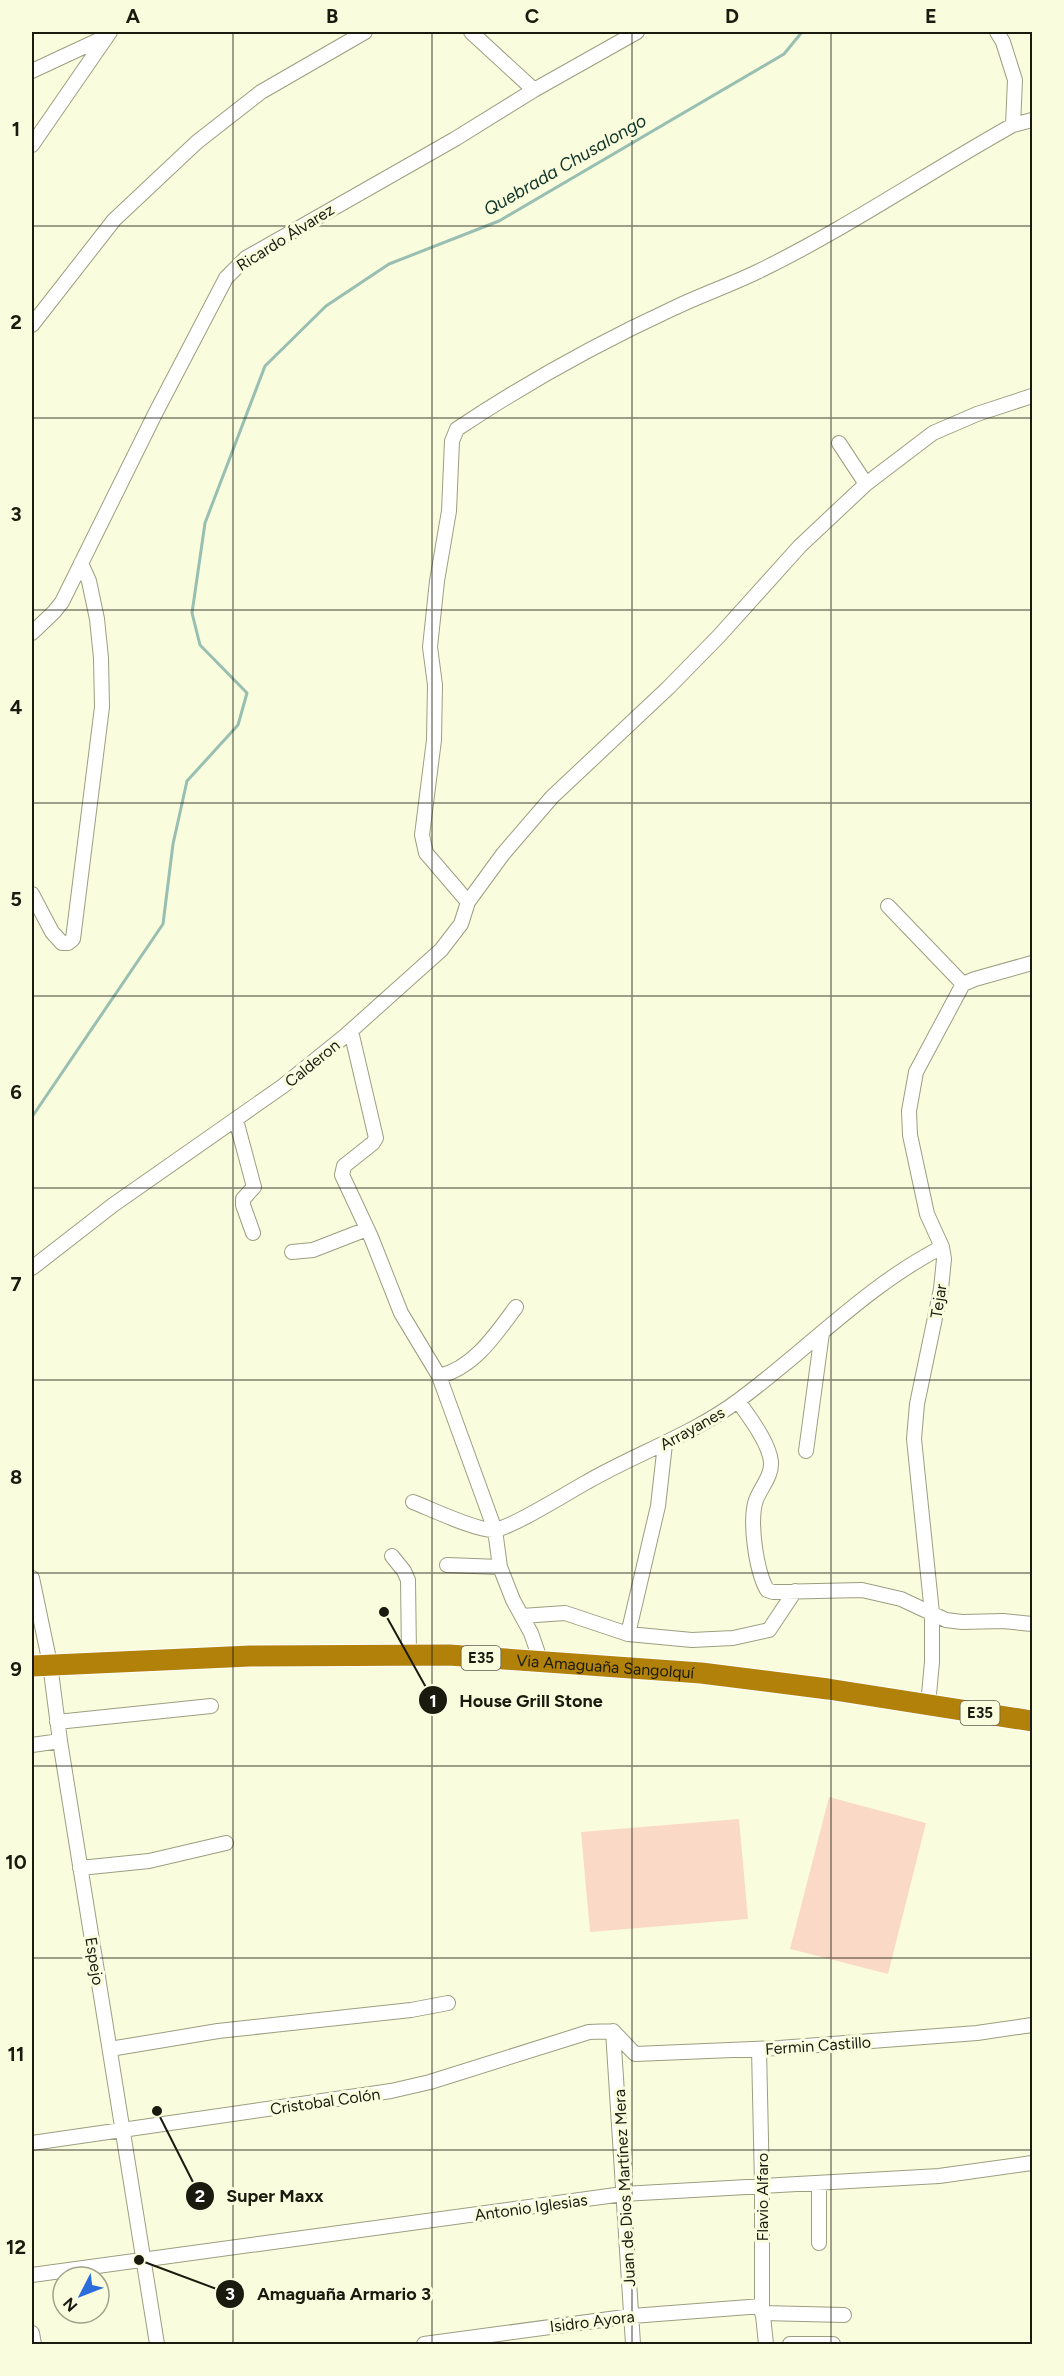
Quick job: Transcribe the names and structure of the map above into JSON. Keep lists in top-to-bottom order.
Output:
{
  "streets": {
    "highway": ["E35", "Via Amaguaña Sangolquí"],
    "street": [
      "Ricardo Álvarez",
      "Calderon",
      "Tejar",
      "Arrayanes",
      "Espejo",
      "Fermin Castillo",
      "Cristobal Colón",
      "Juan de Dios Martínez Mera",
      "Flavio Alfaro",
      "Antonio Iglesias",
      "Isidro Ayora"
    ]
  },
  "crossings": [
    ["Tejar", "Arrayanes"],
    ["Tejar", "Via Amaguaña Sangolquí"],
    ["Via Amaguaña Sangolquí", "Espejo"],
    ["Espejo", "Cristobal Colón"],
    ["Espejo", "Antonio Iglesias"],
    ["Fermin Castillo", "Juan de Dios Martínez Mera"],
    ["Fermin Castillo", "Flavio Alfaro"],
    ["Cristobal Colón", "Juan de Dios Martínez Mera"],
    ["Juan de Dios Martínez Mera", "Antonio Iglesias"],
    ["Juan de Dios Martínez Mera", "Isidro Ayora"],
    ["Flavio Alfaro", "Antonio Iglesias"],
    ["Flavio Alfaro", "Isidro Ayora"]
  ],
  "water": ["Quebrada Chusalongo"],
  "places": ["House Grill Stone", "Super Maxx", "Amaguaña Armario 3"],
  "north": "bottom left",
  "grid": {
    "columns": [
      "A",
      "B",
      "C",
      "D",
      "E"
    ],
    "rows": [
      "1",
      "2",
      "3",
      "4",
      "5",
      "6",
      "7",
      "8",
      "9",
      "10",
      "11",
      "12"
    ]
  }
}
